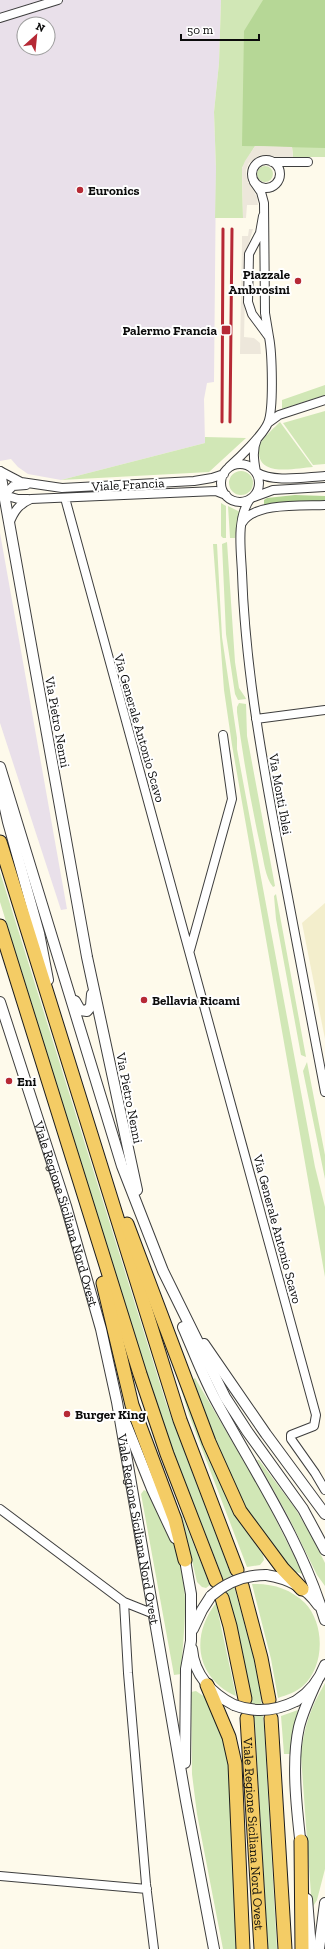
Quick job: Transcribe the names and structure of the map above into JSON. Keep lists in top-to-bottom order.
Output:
{
  "streets": {
    "main road": ["Viale Regione Siciliana Nord Ovest"],
    "street": [
      "Viale Francia",
      "Via Pietro Nenni",
      "Via Generale Antonio Scavo",
      "Via Monti Iblei"
    ]
  },
  "crossings": [
    ["Viale Francia", "Via Pietro Nenni"],
    ["Viale Francia", "Via Generale Antonio Scavo"],
    ["Viale Francia", "Via Monti Iblei"]
  ],
  "places": {
    "other": [
      "Euronics",
      "Piazzale Ambrosini",
      "Bellavia Ricami",
      "Eni",
      "Burger King"
    ],
    "transit": ["Palermo Francia"]
  },
  "scale_bar": "50 m",
  "north": "top right"
}
